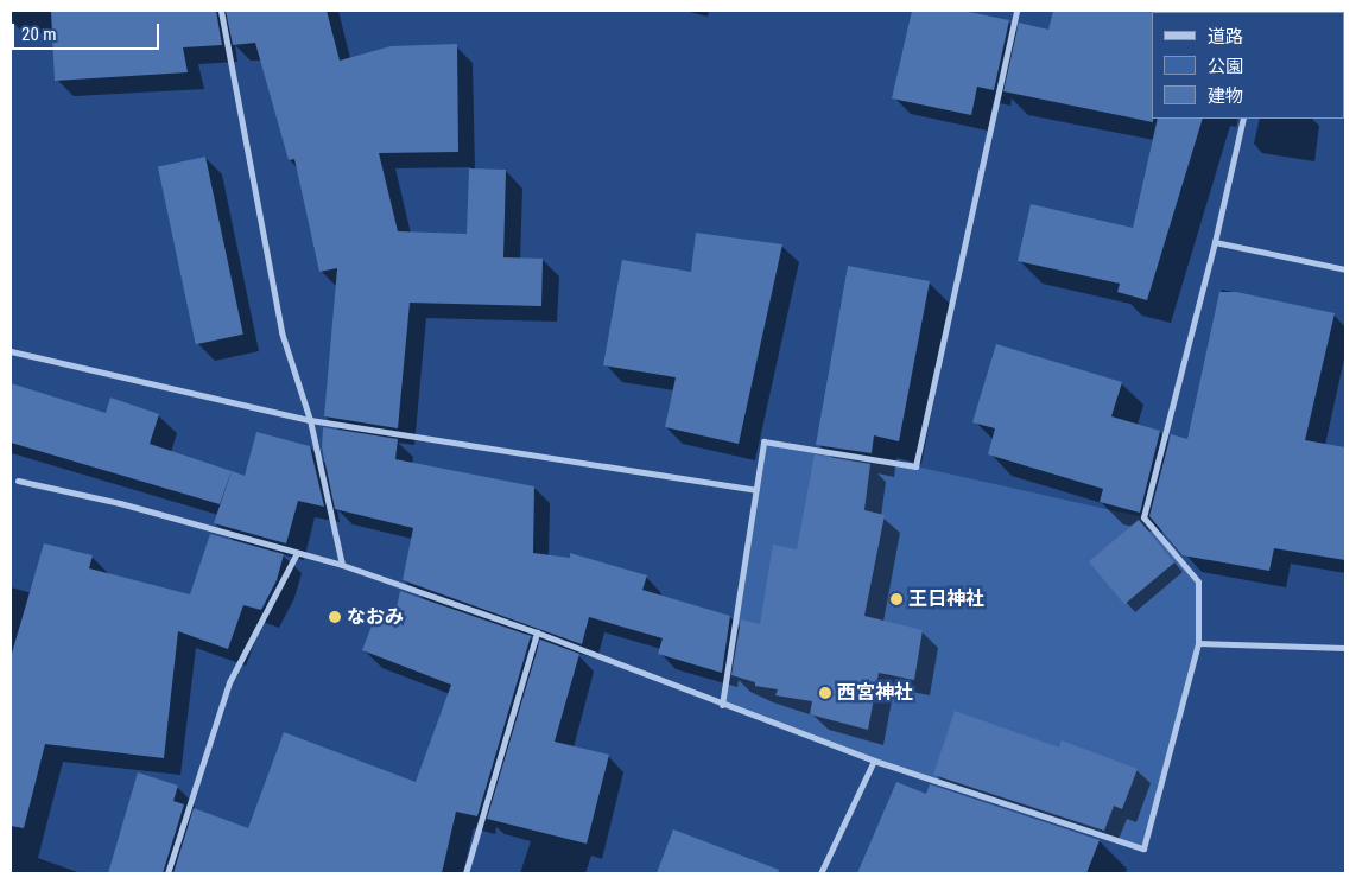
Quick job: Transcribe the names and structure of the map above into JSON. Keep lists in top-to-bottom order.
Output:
{
  "places": ["王日神社", "なおみ", "西宮神社"],
  "legend": ["道路", "公園", "建物"],
  "scale_bar": "20 m"
}
